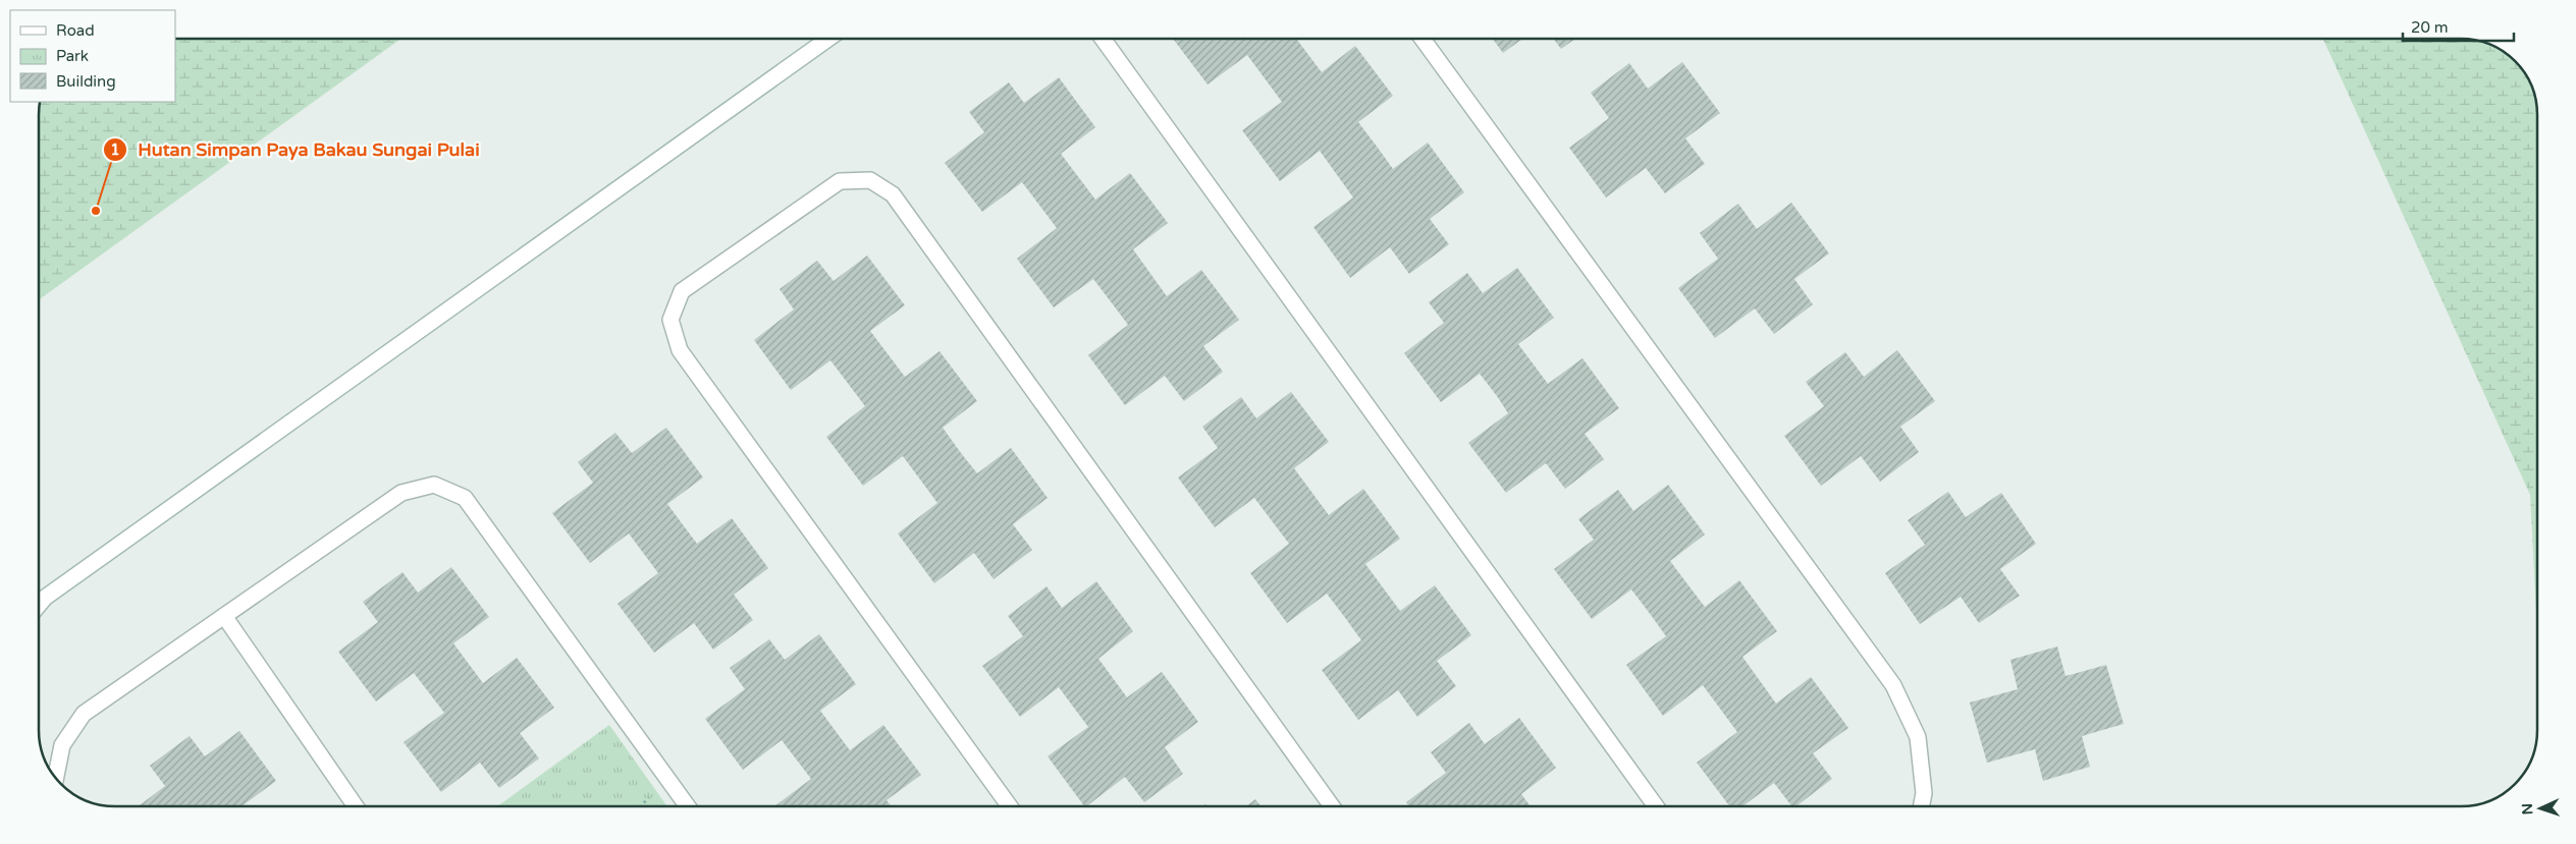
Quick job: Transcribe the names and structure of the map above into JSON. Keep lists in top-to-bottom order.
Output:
{
  "places": ["Hutan Simpan Paya Bakau Sungai Pulai"],
  "legend": ["Road", "Park", "Building"],
  "scale_bar": "20 m",
  "north": "left"
}
